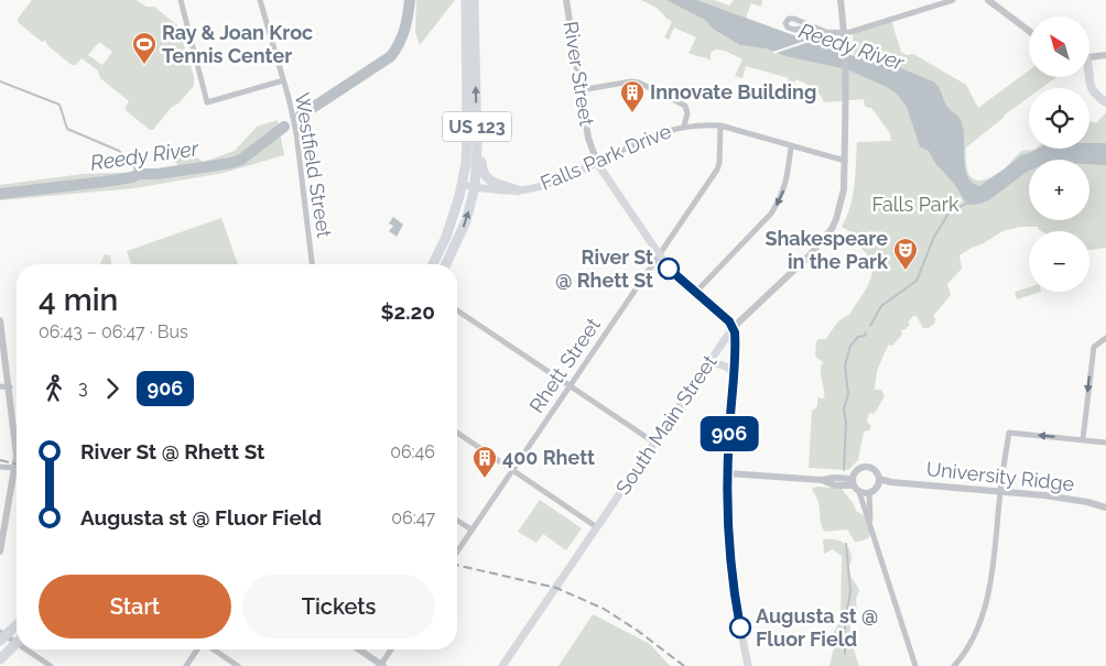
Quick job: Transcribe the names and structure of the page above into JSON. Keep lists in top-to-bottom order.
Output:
{
  "streets": {
    "highway": ["US 123"],
    "main road": ["River Street", "Falls Park Drive", "South Main Street"],
    "street": ["Westfield Street", "Rhett Street", "University Ridge"]
  },
  "crossings": [
    ["River Street", "Falls Park Drive"],
    ["River Street", "Rhett Street"],
    ["River Street", "South Main Street"],
    ["US 123", "Falls Park Drive"],
    ["Falls Park Drive", "Rhett Street"],
    ["Falls Park Drive", "South Main Street"]
  ],
  "water": ["Reedy River"],
  "parks": ["Falls Park"],
  "places": {
    "sports": ["Ray & Joan Kroc Tennis Center"],
    "building": ["Innovate Building", "400 Rhett"],
    "other": ["River St @ Rhett St", "Augusta st @ Fluor Field"],
    "theatre": ["Shakespeare in the Park"]
  },
  "lines": ["bus line 906"],
  "north": "top left",
  "page": {
    "on_map": "906",
    "map_buttons": ["+", "−"],
    "heading": ["4 min", "06:43 – 06:47 · Bus", "$2.20"],
    "legs": ["3", "906"],
    "list": [
      {
        "name": "River St @ Rhett St",
        "value": "06:46"
      },
      {
        "name": "Augusta st @ Fluor Field",
        "value": "06:47"
      }
    ],
    "buttons": ["Start", "Tickets"]
  }
}
